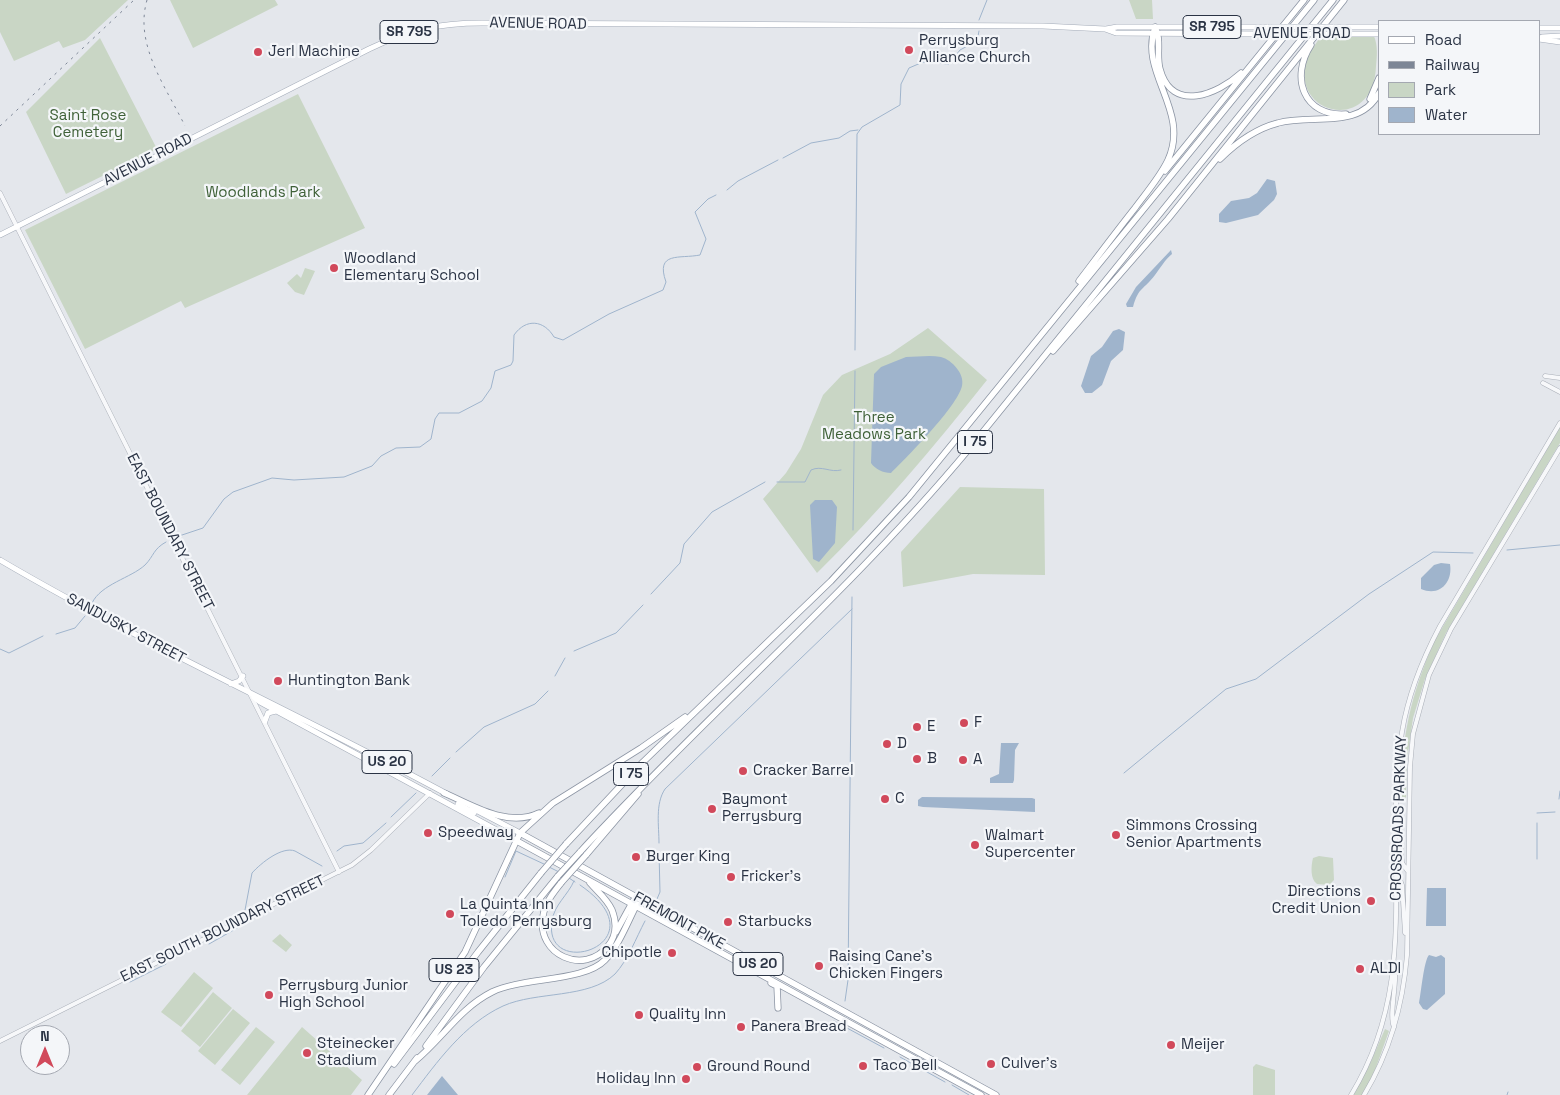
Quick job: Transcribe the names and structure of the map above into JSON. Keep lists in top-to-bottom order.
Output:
{
  "streets": {
    "highway": [
      "I 75",
      "US 20",
      "FREMONT PIKE",
      "US 23"
    ],
    "main road": ["AVENUE ROAD", "SR 795", "SANDUSKY STREET"],
    "street": ["EAST BOUNDARY STREET", "CROSSROADS PARKWAY", "EAST SOUTH BOUNDARY STREET"]
  },
  "crossings": [
    ["AVENUE ROAD", "SR 795"],
    ["AVENUE ROAD", "EAST BOUNDARY STREET"],
    ["SR 795", "EAST BOUNDARY STREET"],
    ["I 75", "US 23"],
    ["EAST BOUNDARY STREET", "SANDUSKY STREET"],
    ["EAST BOUNDARY STREET", "EAST SOUTH BOUNDARY STREET"],
    ["SANDUSKY STREET", "FREMONT PIKE"],
    ["SANDUSKY STREET", "EAST SOUTH BOUNDARY STREET"],
    ["SANDUSKY STREET", "US 23"],
    ["FREMONT PIKE", "US 23"]
  ],
  "parks": ["Saint Rose Cemetery", "Woodlands Park", "Three Meadows Park"],
  "places": [
    "Perrysburg Alliance Church",
    "Jerl Machine",
    "Woodland Elementary School",
    "Huntington Bank",
    "F",
    "E",
    "D",
    "B",
    "A",
    "Cracker Barrel",
    "C",
    "Baymont Perrysburg",
    "Speedway",
    "Simmons Crossing Senior Apartments",
    "Walmart Supercenter",
    "Burger King",
    "Fricker's",
    "Directions Credit Union",
    "La Quinta Inn Toledo Perrysburg",
    "Starbucks",
    "Chipotle",
    "Raising Cane's Chicken Fingers",
    "ALDI",
    "Perrysburg Junior High School",
    "Quality Inn",
    "Panera Bread",
    "Meijer",
    "Steinecker Stadium",
    "Culver's",
    "Taco Bell",
    "Ground Round",
    "Holiday Inn"
  ],
  "legend": [
    "Road",
    "Railway",
    "Park",
    "Water"
  ],
  "north": "top"
}
